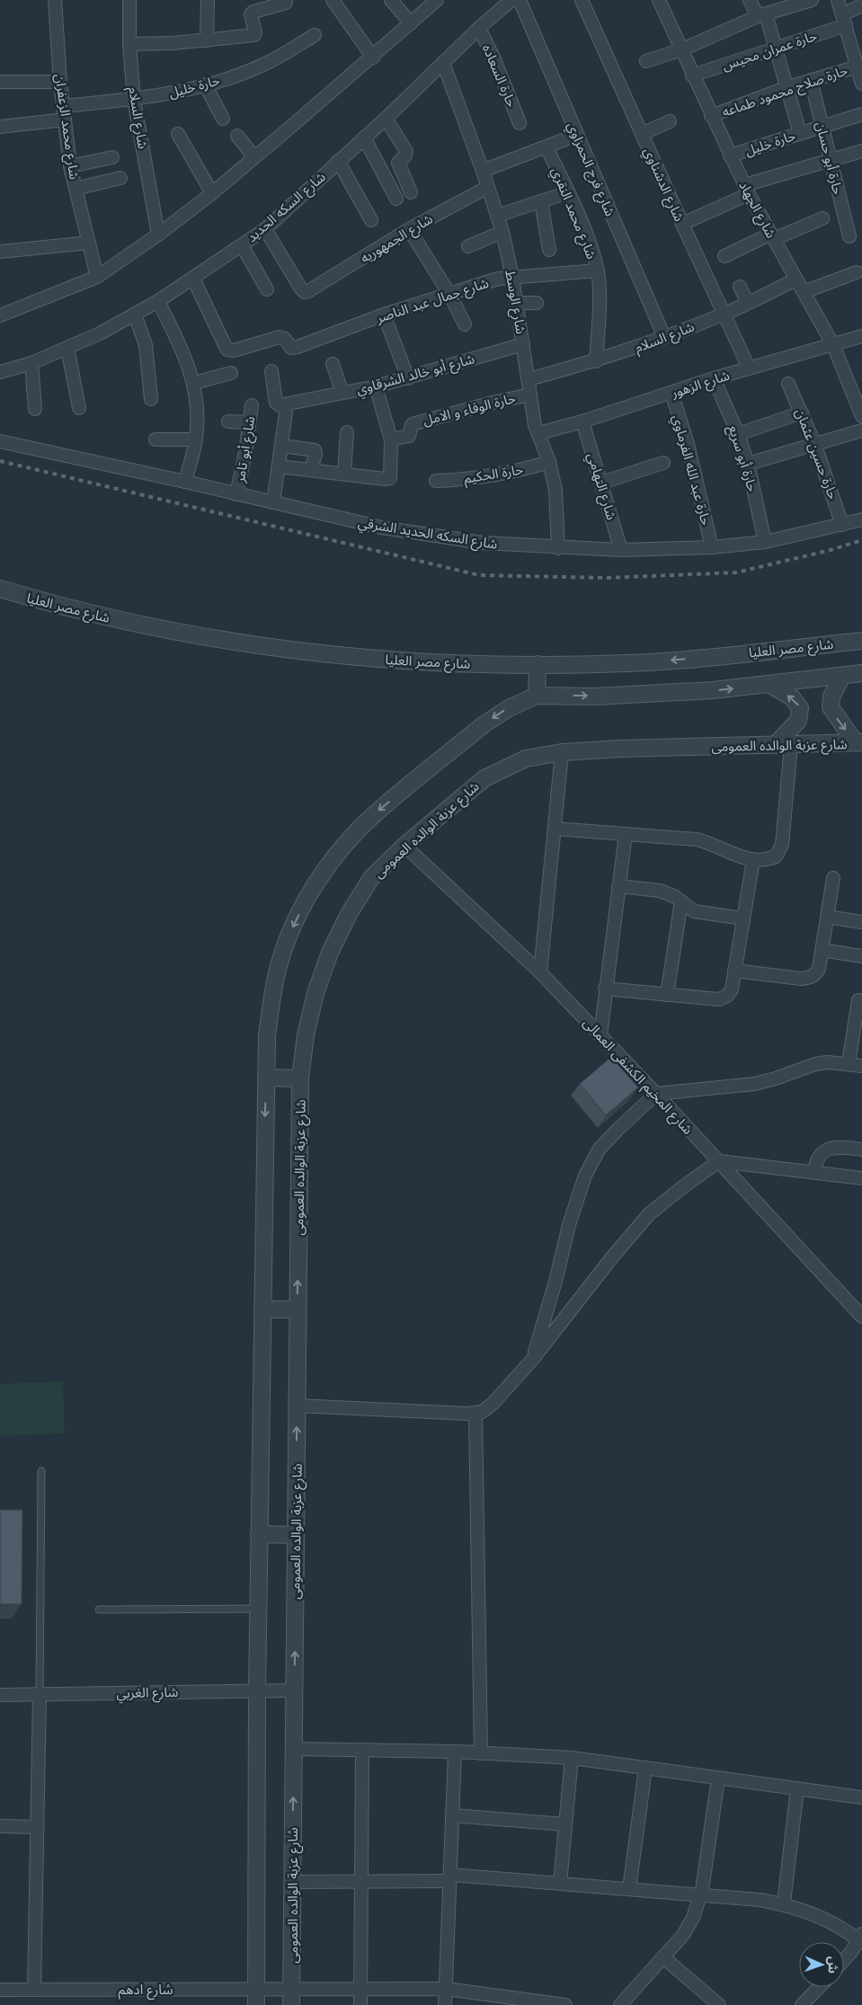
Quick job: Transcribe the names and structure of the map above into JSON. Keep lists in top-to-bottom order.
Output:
{
  "streets": {
    "street": [
      "حارة عمران محيس",
      "حارة السعاده",
      "حارة خليل",
      "حارة صلاح محمود طماعه",
      "شارع السلام",
      "شارع محمد الزعفران",
      "حارة أبو حسان",
      "شارع فرج الحمزاوي",
      "شارع الدشناوي",
      "شارع السكه الحديد",
      "شارع الجهاد",
      "شارع محمد النقري",
      "شارع الجمهوريه",
      "شارع جمال عبد الناصر",
      "شارع الوسط",
      "شارع أبو خالد الشرقاوي",
      "شارع الزهور",
      "حارة الوفاء و الامل",
      "شارع أبو تامر",
      "حارة حسين عثمان",
      "حارة أبو سريع",
      "حارة عبد الله الفرماوي",
      "حارة الحكيم",
      "شارع التهامي",
      "شارع السكه الحديد الشرقي",
      "شارع مصر العليا",
      "شارع عزبة الوالده العمومى",
      "شارع المخيم الكشفى العمالى",
      "شارع الغربي",
      "شارع ادهم"
    ]
  },
  "crossings": [
    ["حارة عمران محيس", "شارع الجهاد"],
    ["حارة السعاده", "شارع السكه الحديد"],
    ["حارة خليل", "شارع السلام"],
    ["حارة خليل", "شارع محمد الزعفران"],
    ["حارة خليل", "حارة أبو حسان"],
    ["حارة خليل", "شارع الجهاد"],
    ["حارة صلاح محمود طماعه", "حارة أبو حسان"],
    ["حارة صلاح محمود طماعه", "شارع الجهاد"],
    ["شارع السلام", "شارع فرج الحمزاوي"],
    ["شارع السلام", "شارع الدشناوي"],
    ["شارع السلام", "شارع الجهاد"],
    ["شارع السلام", "شارع محمد النقري"],
    ["شارع السلام", "شارع الوسط"],
    ["شارع الدشناوي", "شارع الزهور"],
    ["شارع السكه الحديد", "شارع الجمهوريه"],
    ["شارع السكه الحديد", "شارع جمال عبد الناصر"],
    ["شارع السكه الحديد", "شارع الوسط"],
    ["شارع الجهاد", "شارع الزهور"],
    ["شارع محمد النقري", "شارع جمال عبد الناصر"],
    ["شارع الجمهوريه", "شارع الوسط"],
    ["شارع جمال عبد الناصر", "شارع الوسط"],
    ["شارع الوسط", "شارع أبو خالد الشرقاوي"],
    ["شارع الوسط", "شارع الزهور"],
    ["شارع الوسط", "حارة الوفاء و الامل"],
    ["شارع الوسط", "حارة الحكيم"],
    ["شارع الوسط", "شارع السكه الحديد الشرقي"],
    ["شارع الزهور", "حارة أبو سريع"],
    ["شارع الزهور", "حارة عبد الله الفرماوي"],
    ["شارع الزهور", "شارع التهامي"],
    ["شارع أبو تامر", "شارع السكه الحديد الشرقي"],
    ["حارة حسين عثمان", "شارع السكه الحديد الشرقي"],
    ["حارة أبو سريع", "شارع السكه الحديد الشرقي"],
    ["حارة عبد الله الفرماوي", "شارع السكه الحديد الشرقي"],
    ["شارع التهامي", "شارع السكه الحديد الشرقي"],
    ["شارع عزبة الوالده العمومى", "شارع المخيم الكشفى العمالى"],
    ["شارع عزبة الوالده العمومى", "شارع الغربي"],
    ["شارع عزبة الوالده العمومى", "شارع ادهم"]
  ],
  "north": "right"
}
